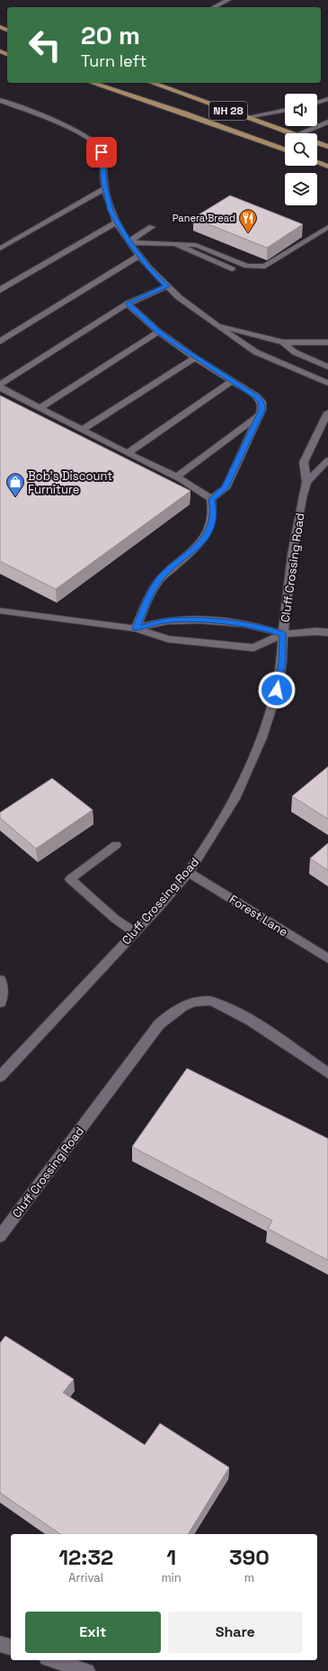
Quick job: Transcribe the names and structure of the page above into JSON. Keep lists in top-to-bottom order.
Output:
{
  "streets": {
    "main road": ["NH 28"],
    "street": ["Cluff Crossing Road", "Forest Lane"]
  },
  "crossings": [
    ["Cluff Crossing Road", "Forest Lane"]
  ],
  "places": {
    "restaurant": ["Panera Bread"],
    "shop": ["Bob's Discount Furniture"]
  },
  "page": {
    "turn": ["20 m", "Turn left"],
    "eta": [
      "12:32",
      "Arrival",
      "1",
      "min",
      "390",
      "m"
    ],
    "buttons": ["Exit", "Share"]
  }
}
